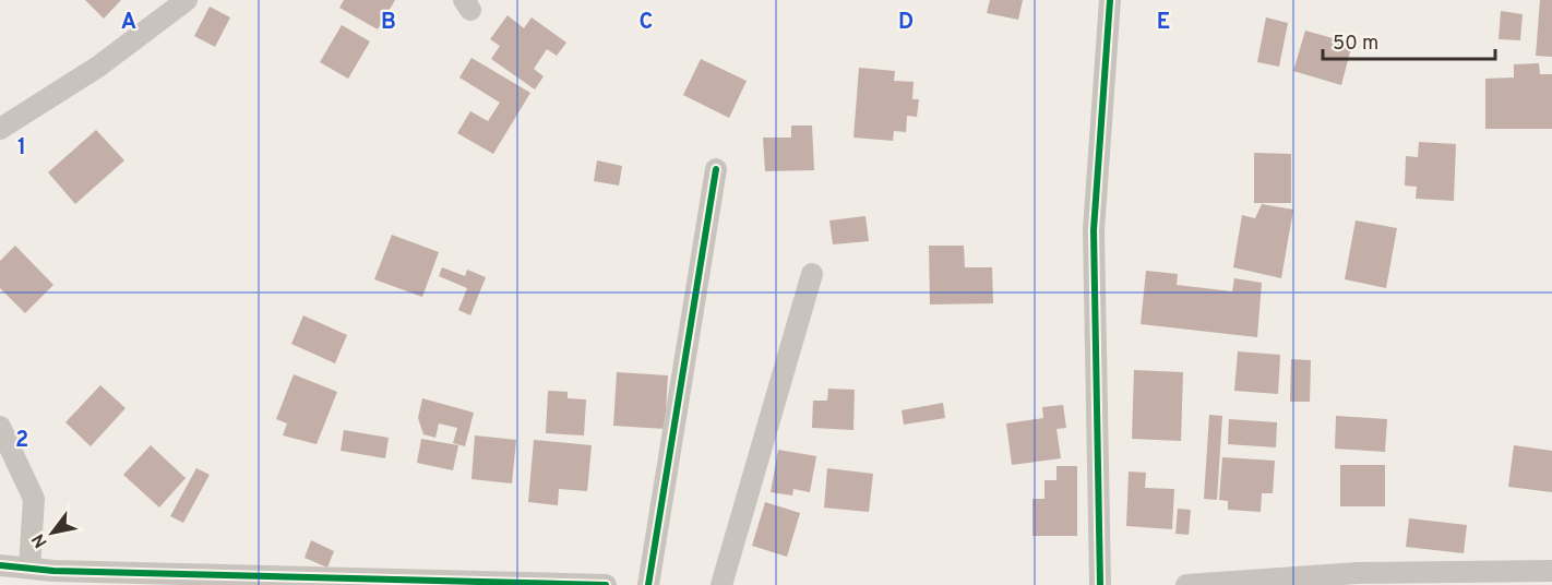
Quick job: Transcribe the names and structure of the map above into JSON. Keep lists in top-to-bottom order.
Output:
{
  "scale_bar": "50 m",
  "north": "bottom left",
  "grid": {
    "columns": [
      "A",
      "B",
      "C",
      "D",
      "E"
    ],
    "rows": ["1", "2"]
  }
}
